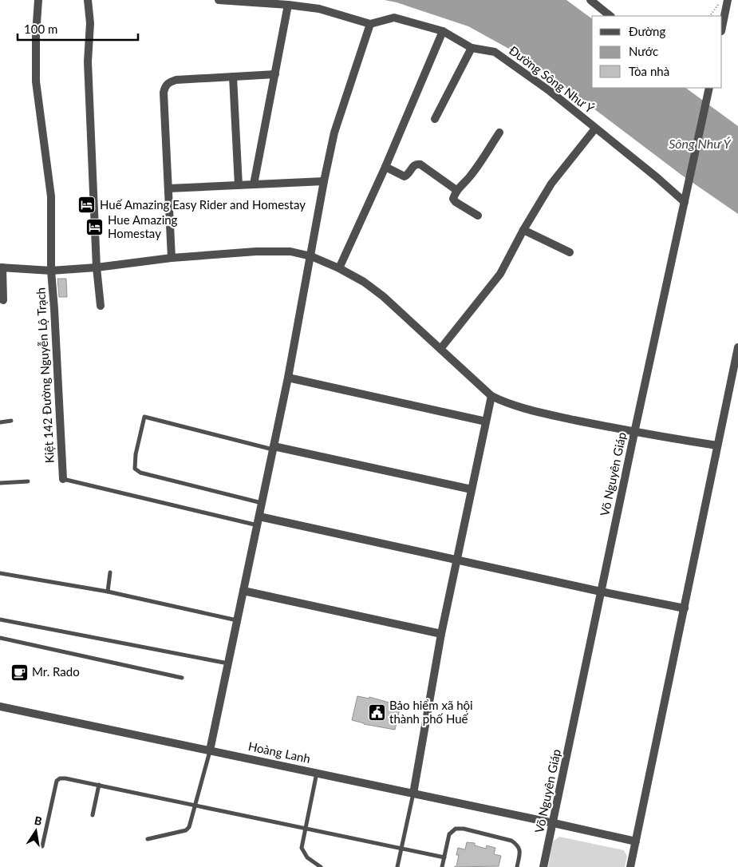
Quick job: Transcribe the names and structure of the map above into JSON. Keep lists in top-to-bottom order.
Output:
{
  "streets": {
    "street": [
      "Đường Sông Như Ý",
      "Kiệt 142 Đường Nguyễn Lộ Trạch",
      "Võ Nguyên Giáp",
      "Hoàng Lanh"
    ]
  },
  "crossings": [
    ["Đường Sông Như Ý", "Võ Nguyên Giáp"],
    ["Võ Nguyên Giáp", "Hoàng Lanh"]
  ],
  "water": ["Sông Như Ý"],
  "places": {
    "hotel": ["Huế Amazing Easy Rider and Homestay", "Hue Amazing Homestay"],
    "cafe": ["Mr. Rado"],
    "public building": ["Bảo hiểm xã hội thành phố Huế"]
  },
  "legend": ["Đường", "Nước", "Tòa nhà"],
  "scale_bar": "100 m",
  "north": "top"
}
